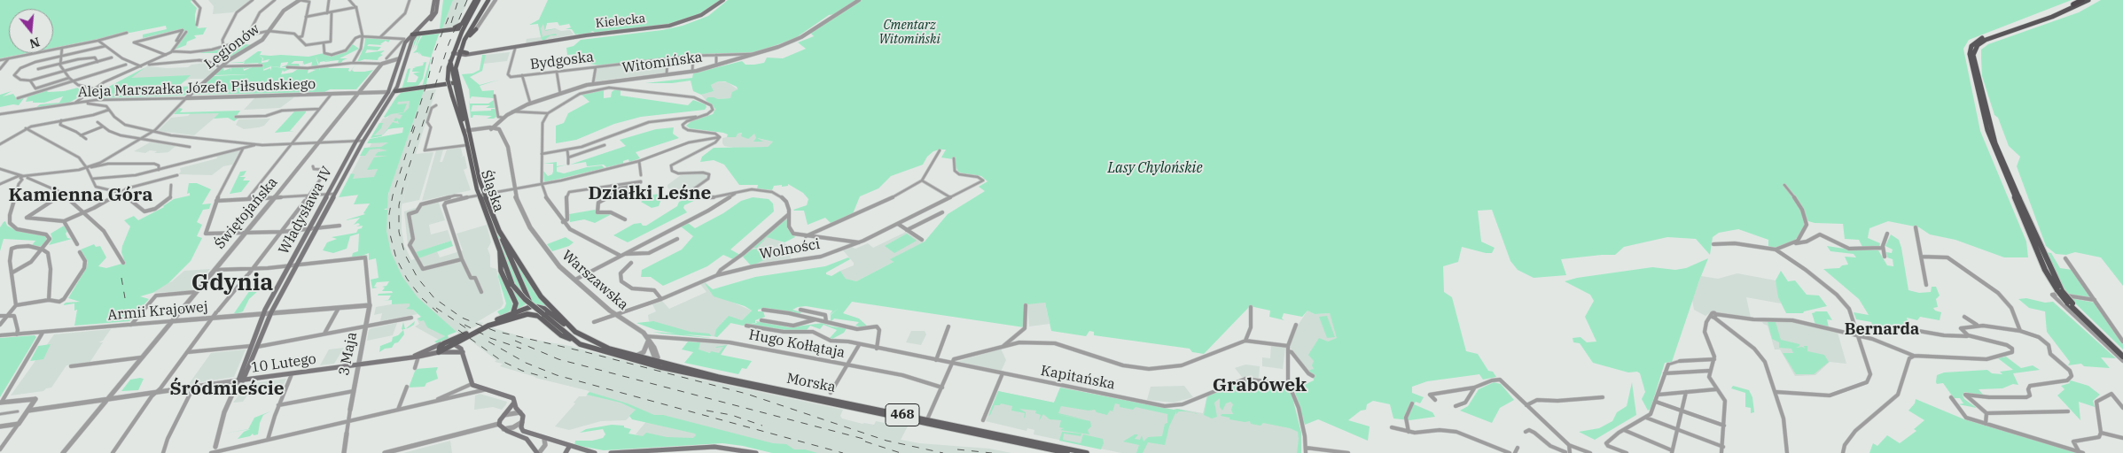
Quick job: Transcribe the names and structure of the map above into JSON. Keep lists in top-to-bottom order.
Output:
{
  "streets": {
    "main road": [
      "Kielecka",
      "Aleja Marszałka Józefa Piłsudskiego",
      "Śląska",
      "Władysława IV",
      "10 Lutego",
      "Morska",
      "468"
    ],
    "street": [
      "Legionów",
      "Bydgoska",
      "Witomińska",
      "Świętojańska",
      "Wolności",
      "Warszawska",
      "Armii Krajowej",
      "Hugo Kołłątaja",
      "3 Maja",
      "Kapitańska"
    ]
  },
  "crossings": [
    ["Kielecka", "Bydgoska"],
    ["Kielecka", "Śląska"],
    ["Kielecka", "468"],
    ["Legionów", "Aleja Marszałka Józefa Piłsudskiego"],
    ["Bydgoska", "Witomińska"],
    ["Witomińska", "Warszawska"],
    ["Aleja Marszałka Józefa Piłsudskiego", "Władysława IV"],
    ["Aleja Marszałka Józefa Piłsudskiego", "Świętojańska"],
    ["Śląska", "Warszawska"],
    ["Śląska", "Morska"],
    ["Śląska", "468"],
    ["Władysława IV", "Świętojańska"],
    ["Władysława IV", "Armii Krajowej"],
    ["Władysława IV", "3 Maja"],
    ["Władysława IV", "10 Lutego"],
    ["Świętojańska", "Armii Krajowej"],
    ["Świętojańska", "10 Lutego"],
    ["Wolności", "Warszawska"],
    ["Warszawska", "Hugo Kołłątaja"],
    ["Warszawska", "468"],
    ["Armii Krajowej", "3 Maja"],
    ["3 Maja", "10 Lutego"]
  ],
  "districts": [
    "Działki Leśne",
    "Kamienna Góra",
    "Gdynia",
    "Bernarda",
    "Grabówek",
    "Śródmieście"
  ],
  "parks": ["Cmentarz Witomiński", "Lasy Chylońskie"],
  "north": "bottom"
}
